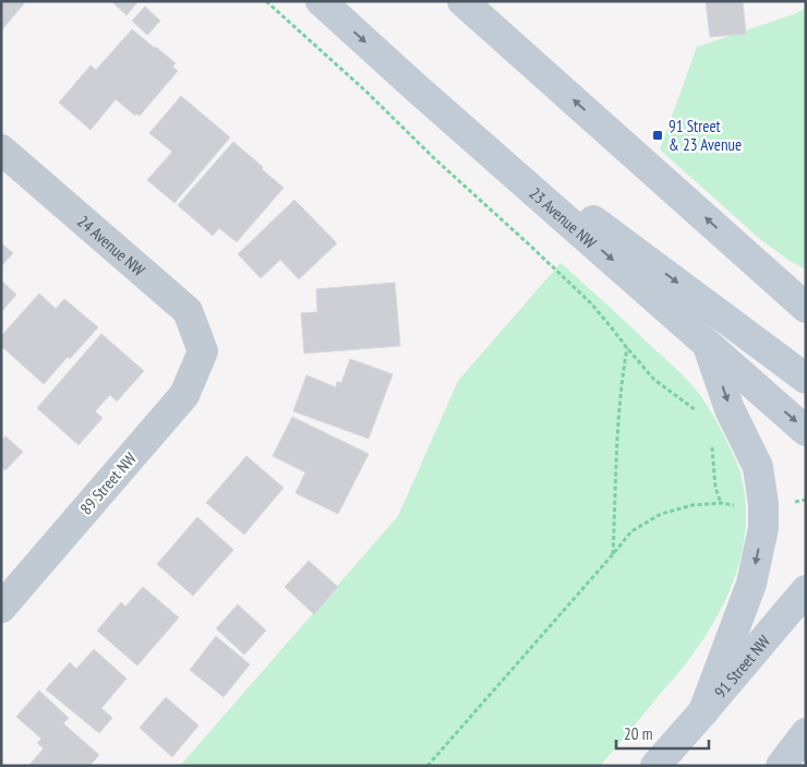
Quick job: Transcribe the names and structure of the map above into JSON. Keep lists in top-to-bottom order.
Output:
{
  "streets": {
    "main road": ["23 Avenue NW", "91 Street NW"],
    "street": ["24 Avenue NW", "89 Street NW"]
  },
  "crossings": [
    ["24 Avenue NW", "89 Street NW"]
  ],
  "places": {
    "transit": ["91 Street & 23 Avenue"]
  },
  "scale_bar": "20 m"
}
